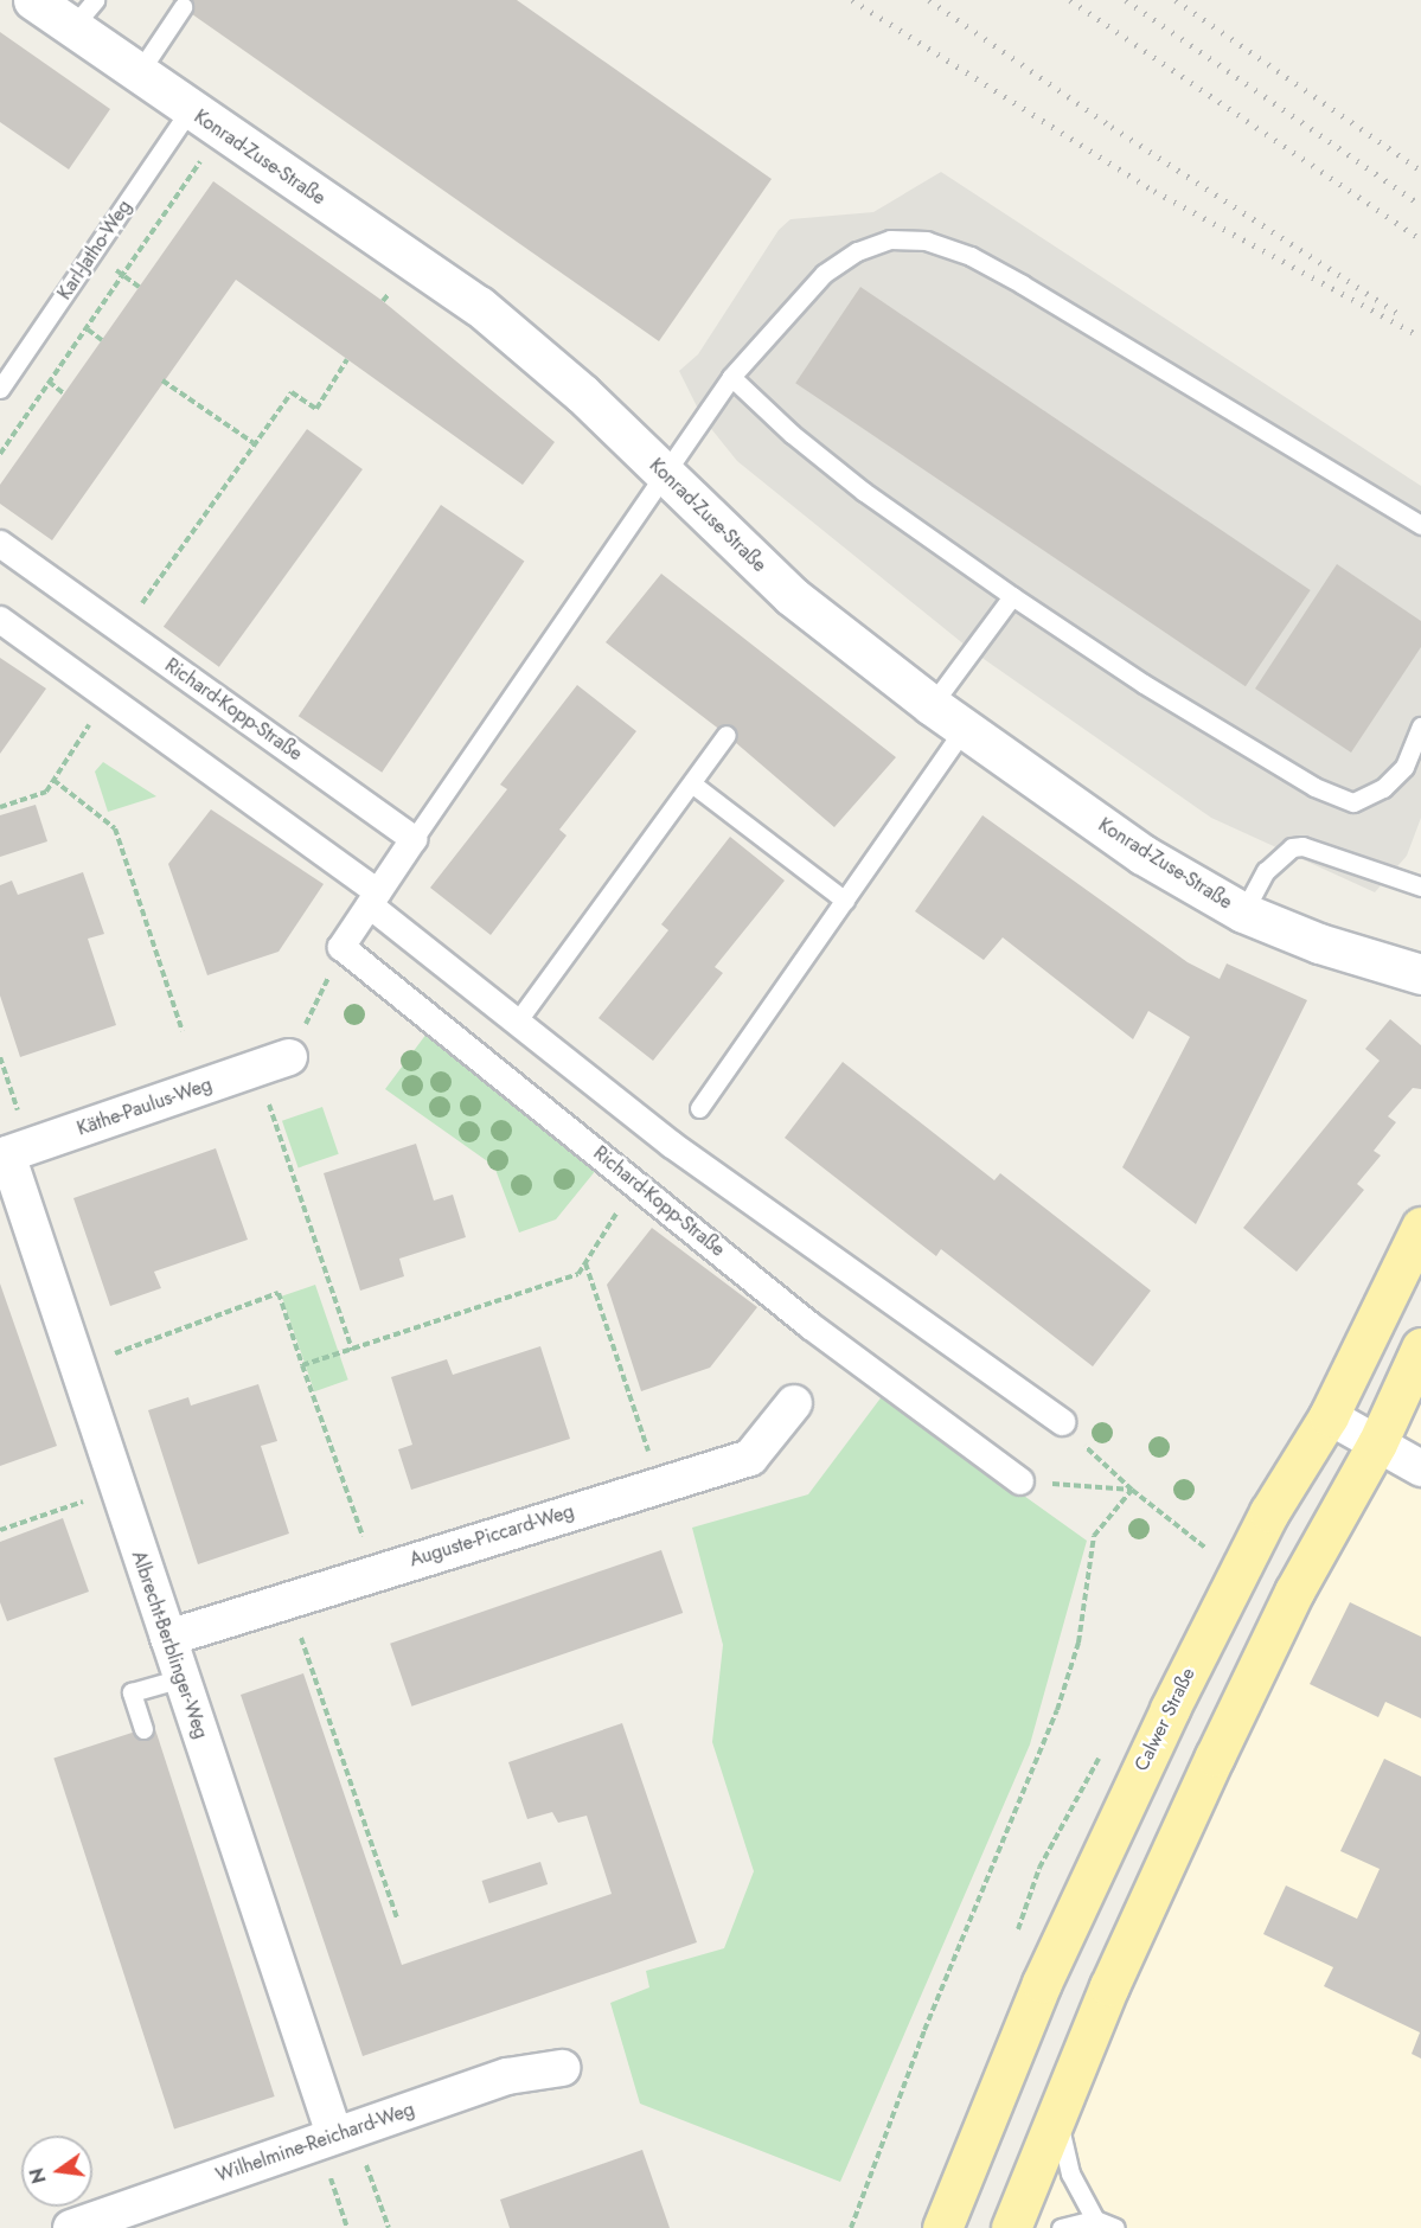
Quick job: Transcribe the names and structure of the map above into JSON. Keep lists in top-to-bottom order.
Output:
{
  "streets": {
    "main road": ["Calwer Straße"],
    "street": [
      "Konrad-Zuse-Straße",
      "Richard-Kopp-Straße",
      "Käthe-Paulus-Weg",
      "Auguste-Piccard-Weg",
      "Albrecht-Berblinger-Weg",
      "Wilhelmine-Reichard-Weg"
    ],
    "lane": ["Karl-Jatho-Weg"]
  },
  "crossings": [
    ["Konrad-Zuse-Straße", "Karl-Jatho-Weg"],
    ["Käthe-Paulus-Weg", "Albrecht-Berblinger-Weg"],
    ["Auguste-Piccard-Weg", "Albrecht-Berblinger-Weg"],
    ["Albrecht-Berblinger-Weg", "Wilhelmine-Reichard-Weg"]
  ],
  "north": "left"
}
